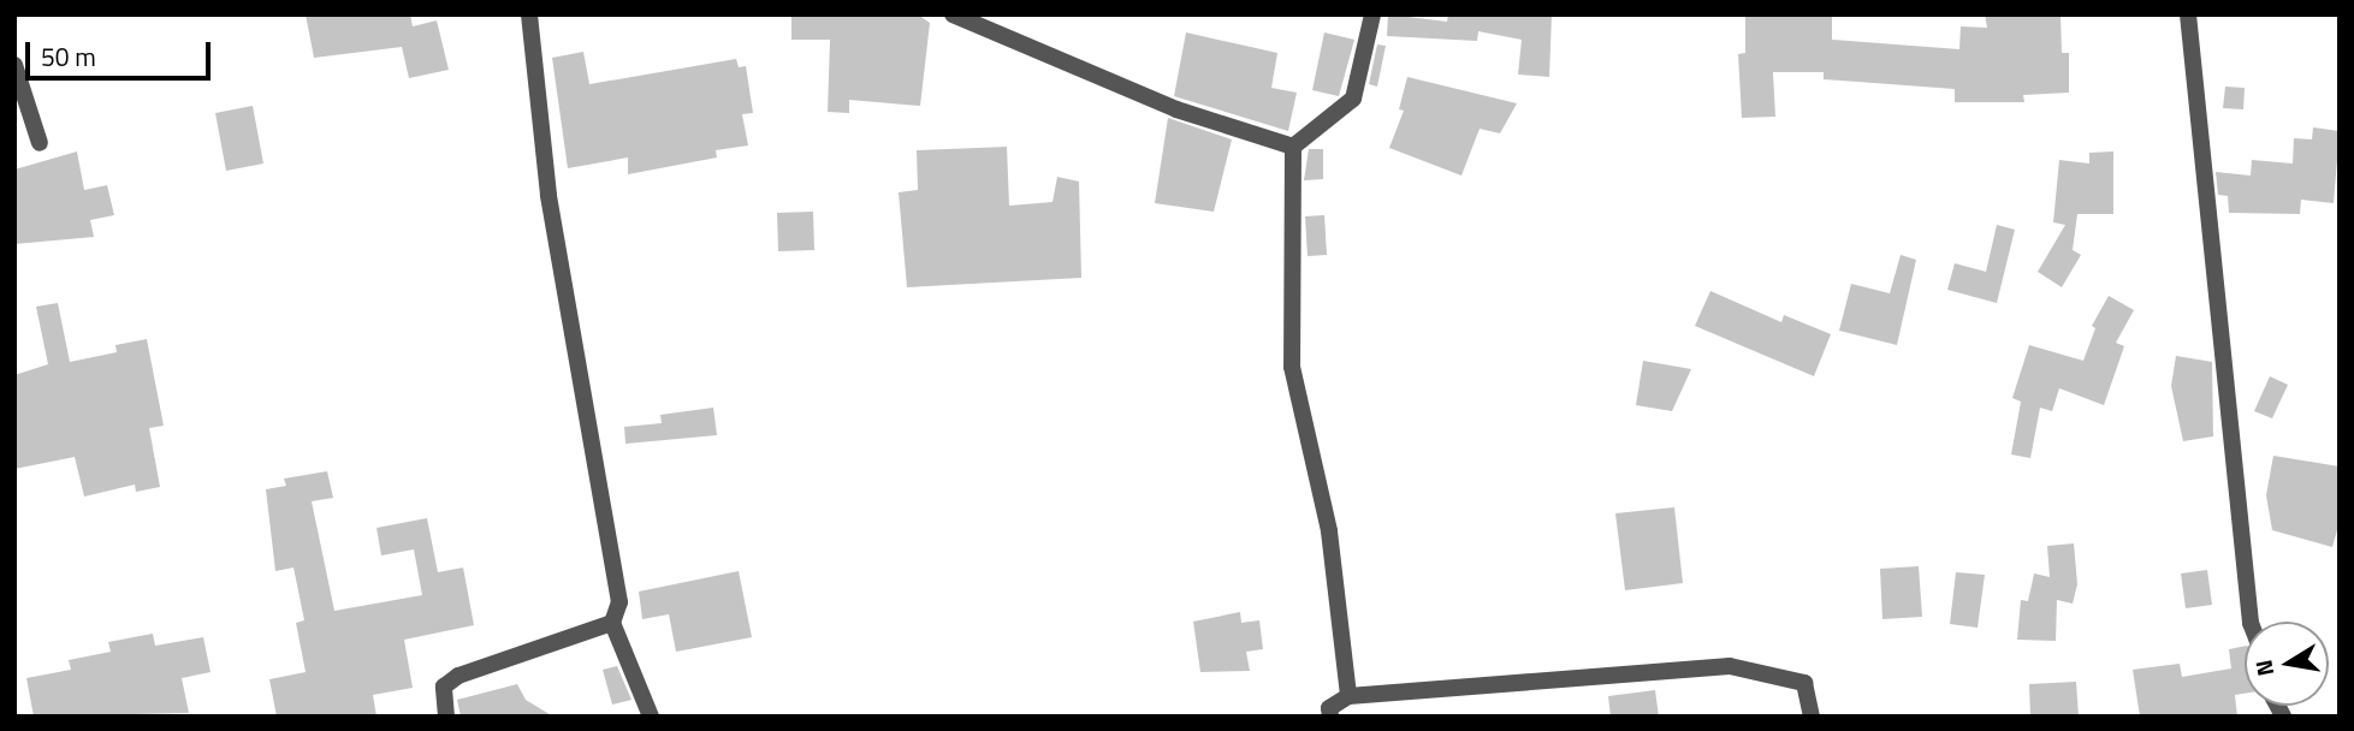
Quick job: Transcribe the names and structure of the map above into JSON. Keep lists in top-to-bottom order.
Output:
{
  "scale_bar": "50 m",
  "north": "left"
}
